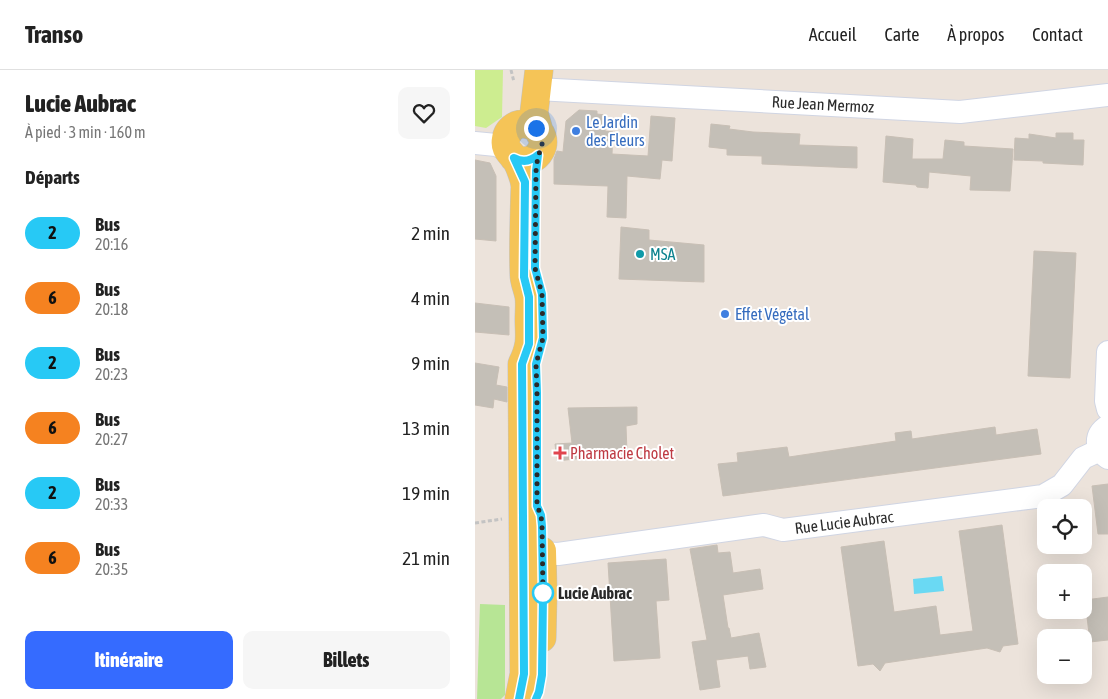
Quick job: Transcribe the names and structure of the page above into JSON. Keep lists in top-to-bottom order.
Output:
{
  "streets": {
    "street": ["Rue Jean Mermoz", "Rue Lucie Aubrac"]
  },
  "places": {
    "other": [
      "Le Jardin des Fleurs",
      "MSA",
      "Effet Végétal",
      "Lucie Aubrac"
    ],
    "health": ["Pharmacie Cholet"]
  },
  "lines": ["bus line 2"],
  "page": {
    "header": "Transo",
    "nav": [
      "Accueil",
      "Carte",
      "À propos",
      "Contact"
    ],
    "heading": [
      ["Lucie Aubrac", "À pied · 3 min · 160 m"],
      "Départs"
    ],
    "list": [
      {
        "mark": "2",
        "name": "Bus",
        "note": "20:16",
        "value": "2 min"
      },
      {
        "mark": "6",
        "name": "Bus",
        "note": "20:18",
        "value": "4 min"
      },
      {
        "mark": "2",
        "name": "Bus",
        "note": "20:23",
        "value": "9 min"
      },
      {
        "mark": "6",
        "name": "Bus",
        "note": "20:27",
        "value": "13 min"
      },
      {
        "mark": "2",
        "name": "Bus",
        "note": "20:33",
        "value": "19 min"
      },
      {
        "mark": "6",
        "name": "Bus",
        "note": "20:35",
        "value": "21 min"
      }
    ],
    "map_buttons": ["+", "−"],
    "buttons": ["Itinéraire", "Billets"]
  }
}
